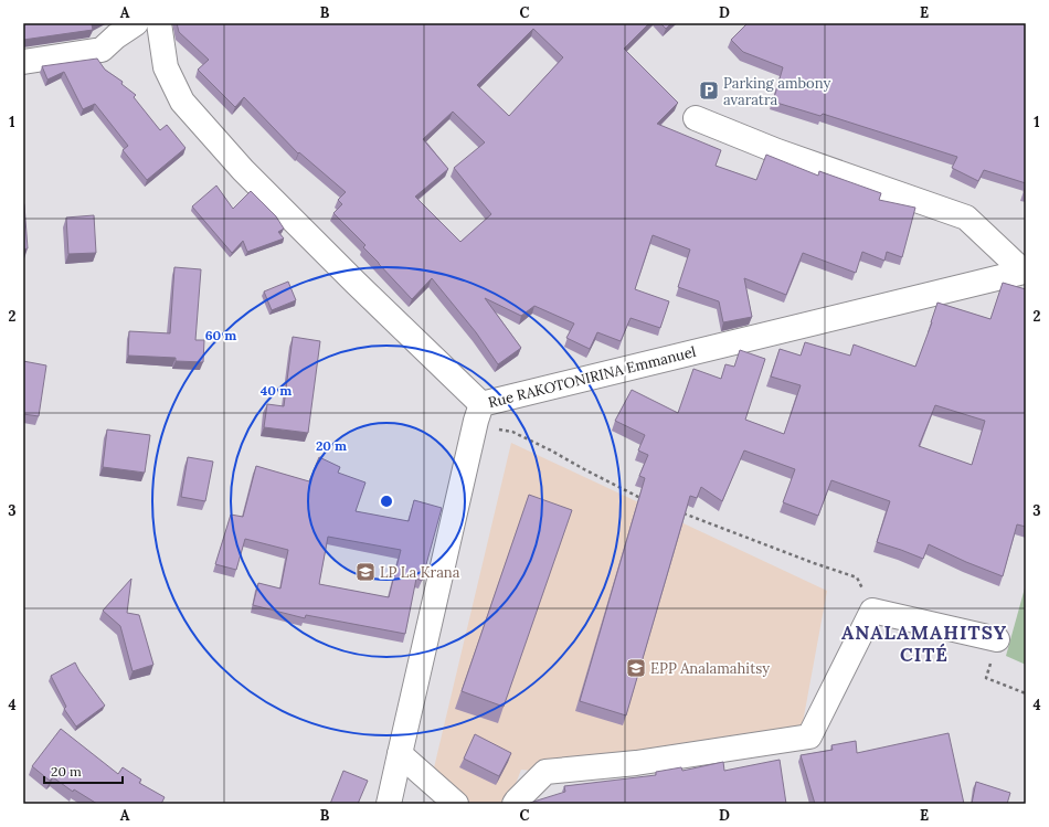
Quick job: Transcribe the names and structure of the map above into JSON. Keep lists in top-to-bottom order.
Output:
{
  "streets": {
    "street": ["Rue RAKOTONIRINA Emmanuel"]
  },
  "districts": ["ANALAMAHITSY CITÉ"],
  "places": {
    "parking": ["Parking ambony avaratra"],
    "school or university": ["LP La Krana", "EPP Analamahitsy"]
  },
  "scale_bar": "20 m",
  "grid": {
    "columns": [
      "A",
      "B",
      "C",
      "D",
      "E"
    ],
    "rows": [
      "1",
      "2",
      "3",
      "4"
    ]
  },
  "rings": ["60 m", "40 m", "20 m"]
}
